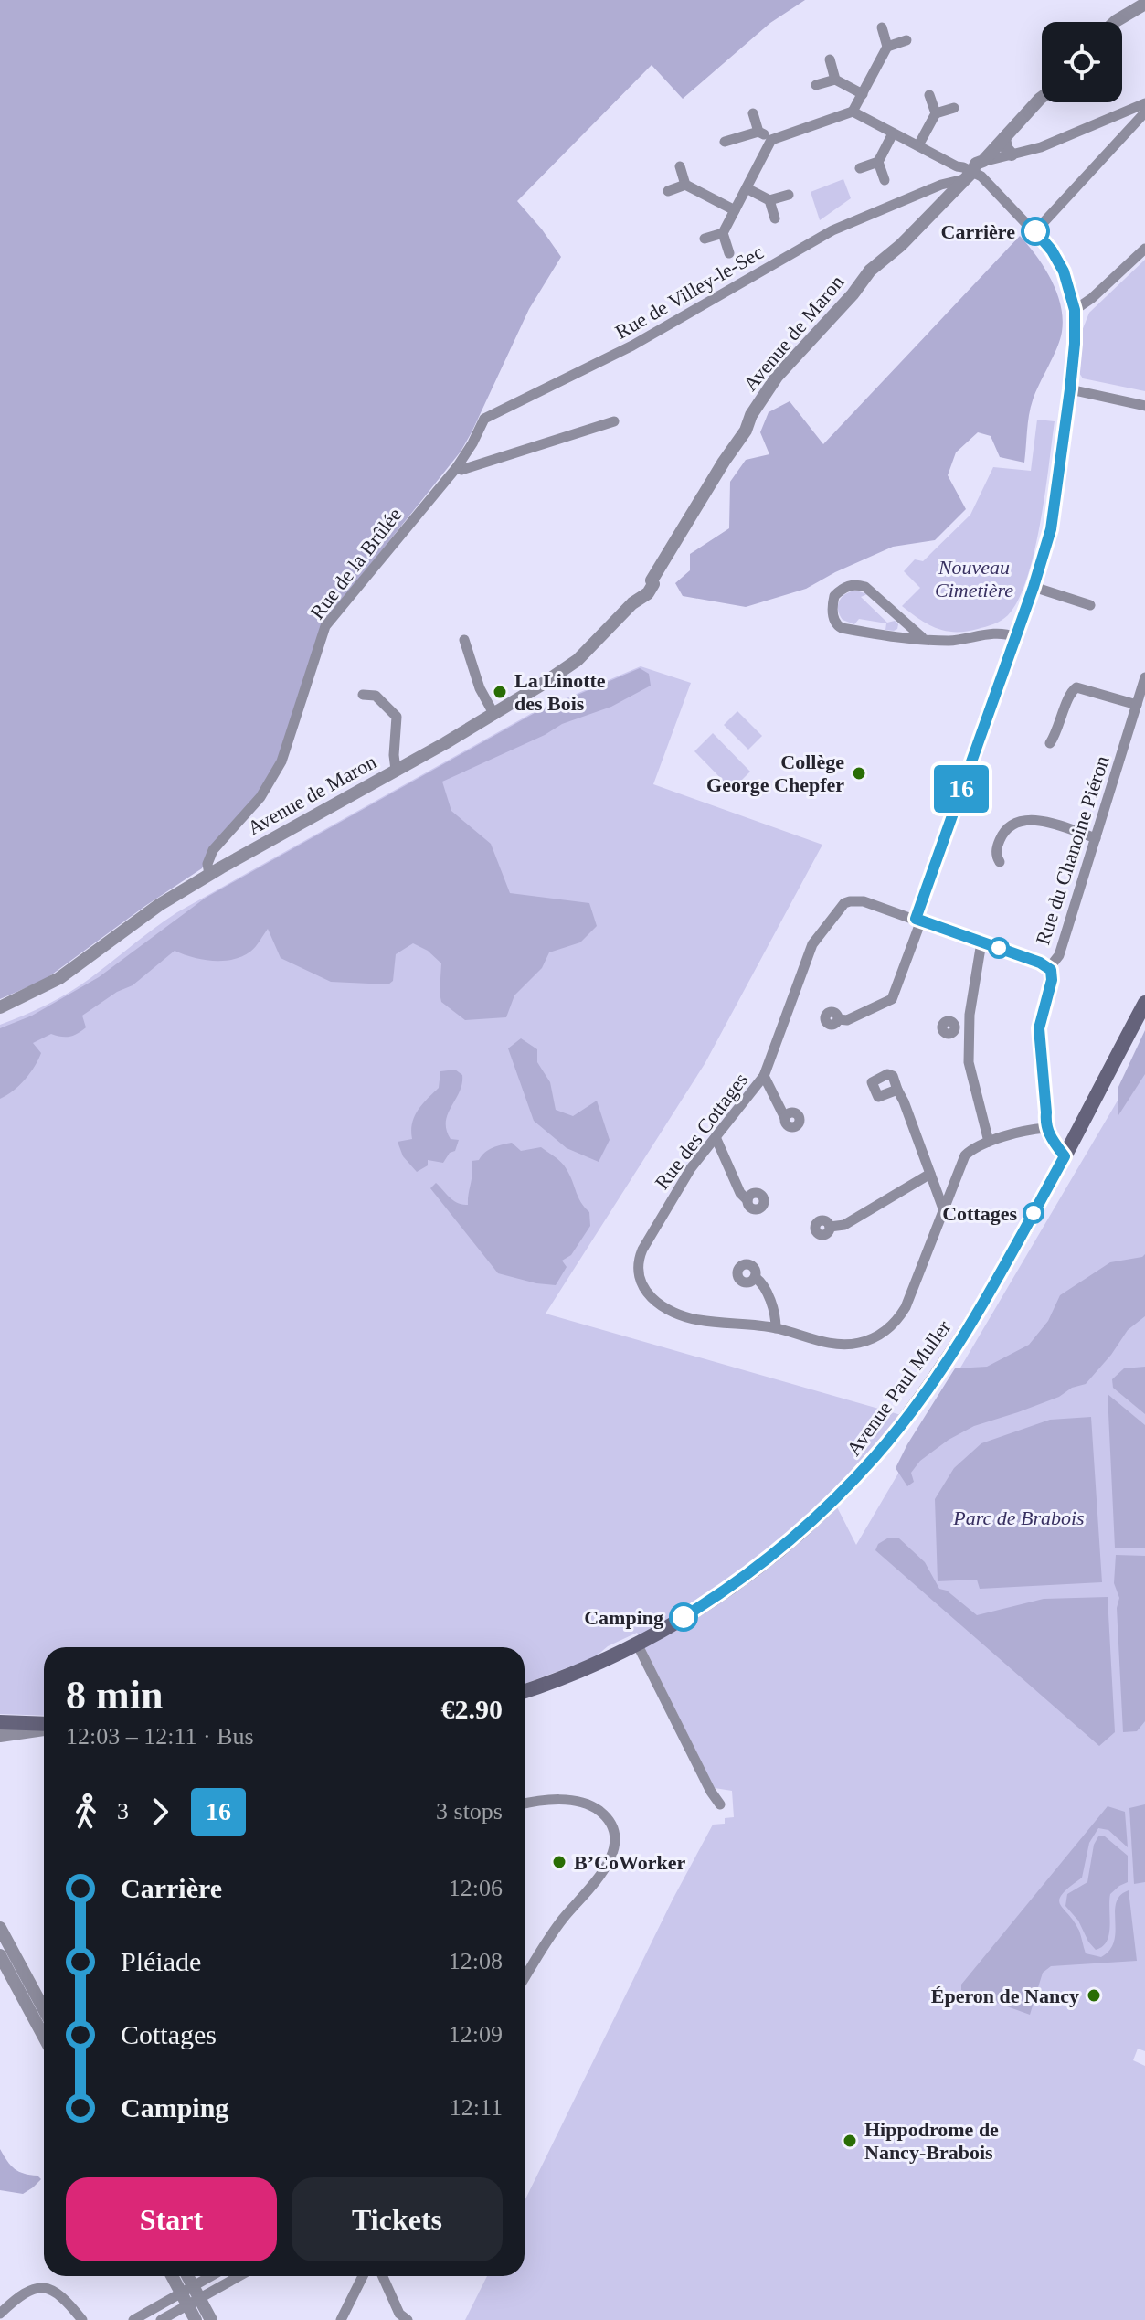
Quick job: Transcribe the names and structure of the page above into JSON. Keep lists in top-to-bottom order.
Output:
{
  "streets": {
    "main road": ["Avenue Paul Muller"],
    "street": [
      "Rue de Villey-le-Sec",
      "Avenue de Maron",
      "Rue de la Brûlée",
      "Rue du Chanoine Piéron",
      "Rue des Cottages"
    ]
  },
  "crossings": [
    ["Rue de Villey-le-Sec", "Avenue de Maron"],
    ["Rue de Villey-le-Sec", "Rue de la Brûlée"],
    ["Avenue de Maron", "Rue de la Brûlée"],
    ["Rue du Chanoine Piéron", "Rue des Cottages"]
  ],
  "parks": ["Nouveau Cimetière", "Parc de Brabois"],
  "places": [
    "Carrière",
    "La Linotte des Bois",
    "Collège George Chepfer",
    "Cottages",
    "Camping",
    "B’CoWorker",
    "Éperon de Nancy",
    "Hippodrome de Nancy-Brabois"
  ],
  "lines": ["bus line 16"],
  "page": {
    "on_map": "16",
    "heading": ["8 min", "12:03 – 12:11 · Bus", "€2.90"],
    "legs": ["3", "16", "3 stops"],
    "list": [
      {
        "name": "Carrière",
        "value": "12:06"
      },
      {
        "name": "Pléiade",
        "value": "12:08"
      },
      {
        "name": "Cottages",
        "value": "12:09"
      },
      {
        "name": "Camping",
        "value": "12:11"
      }
    ],
    "buttons": ["Start", "Tickets"]
  }
}
